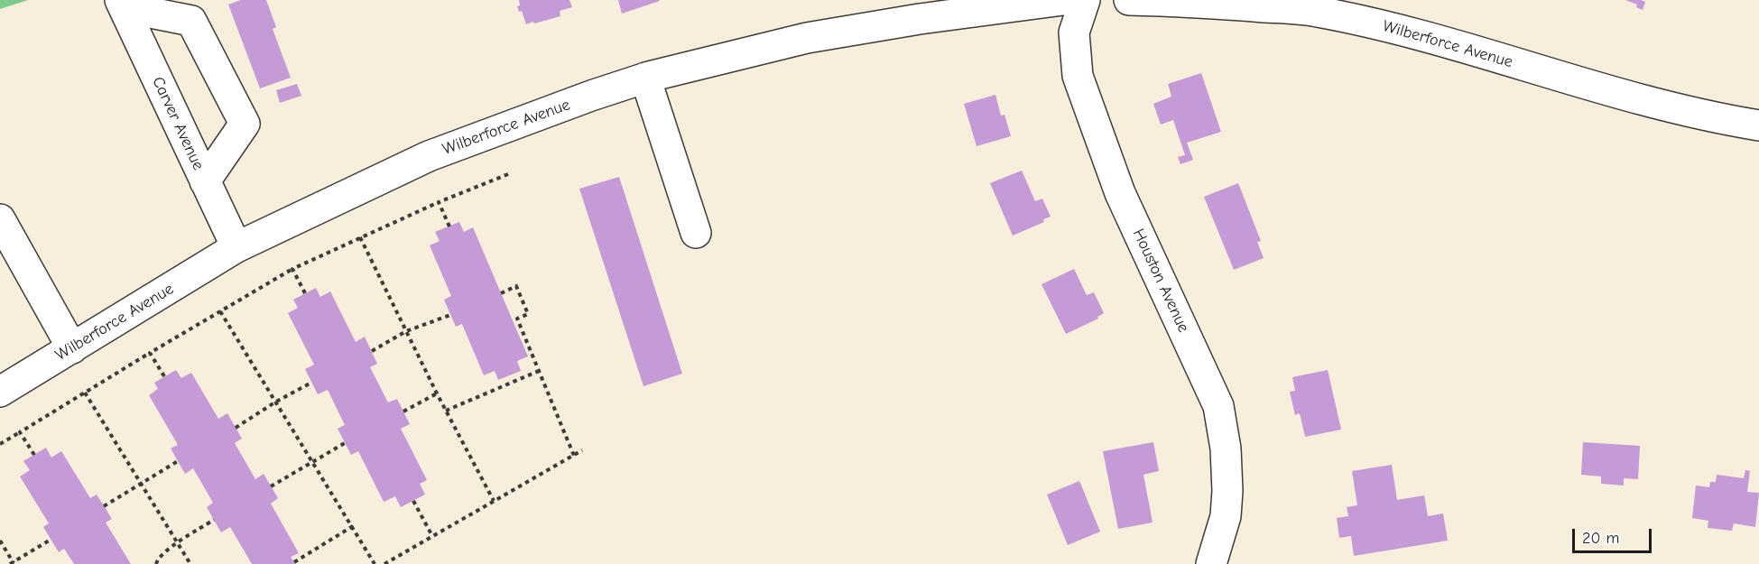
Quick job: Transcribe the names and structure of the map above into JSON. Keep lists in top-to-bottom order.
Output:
{
  "streets": {
    "street": ["Wilberforce Avenue", "Carver Avenue", "Houston Avenue"]
  },
  "crossings": [
    ["Wilberforce Avenue", "Carver Avenue"]
  ],
  "scale_bar": "20 m"
}
